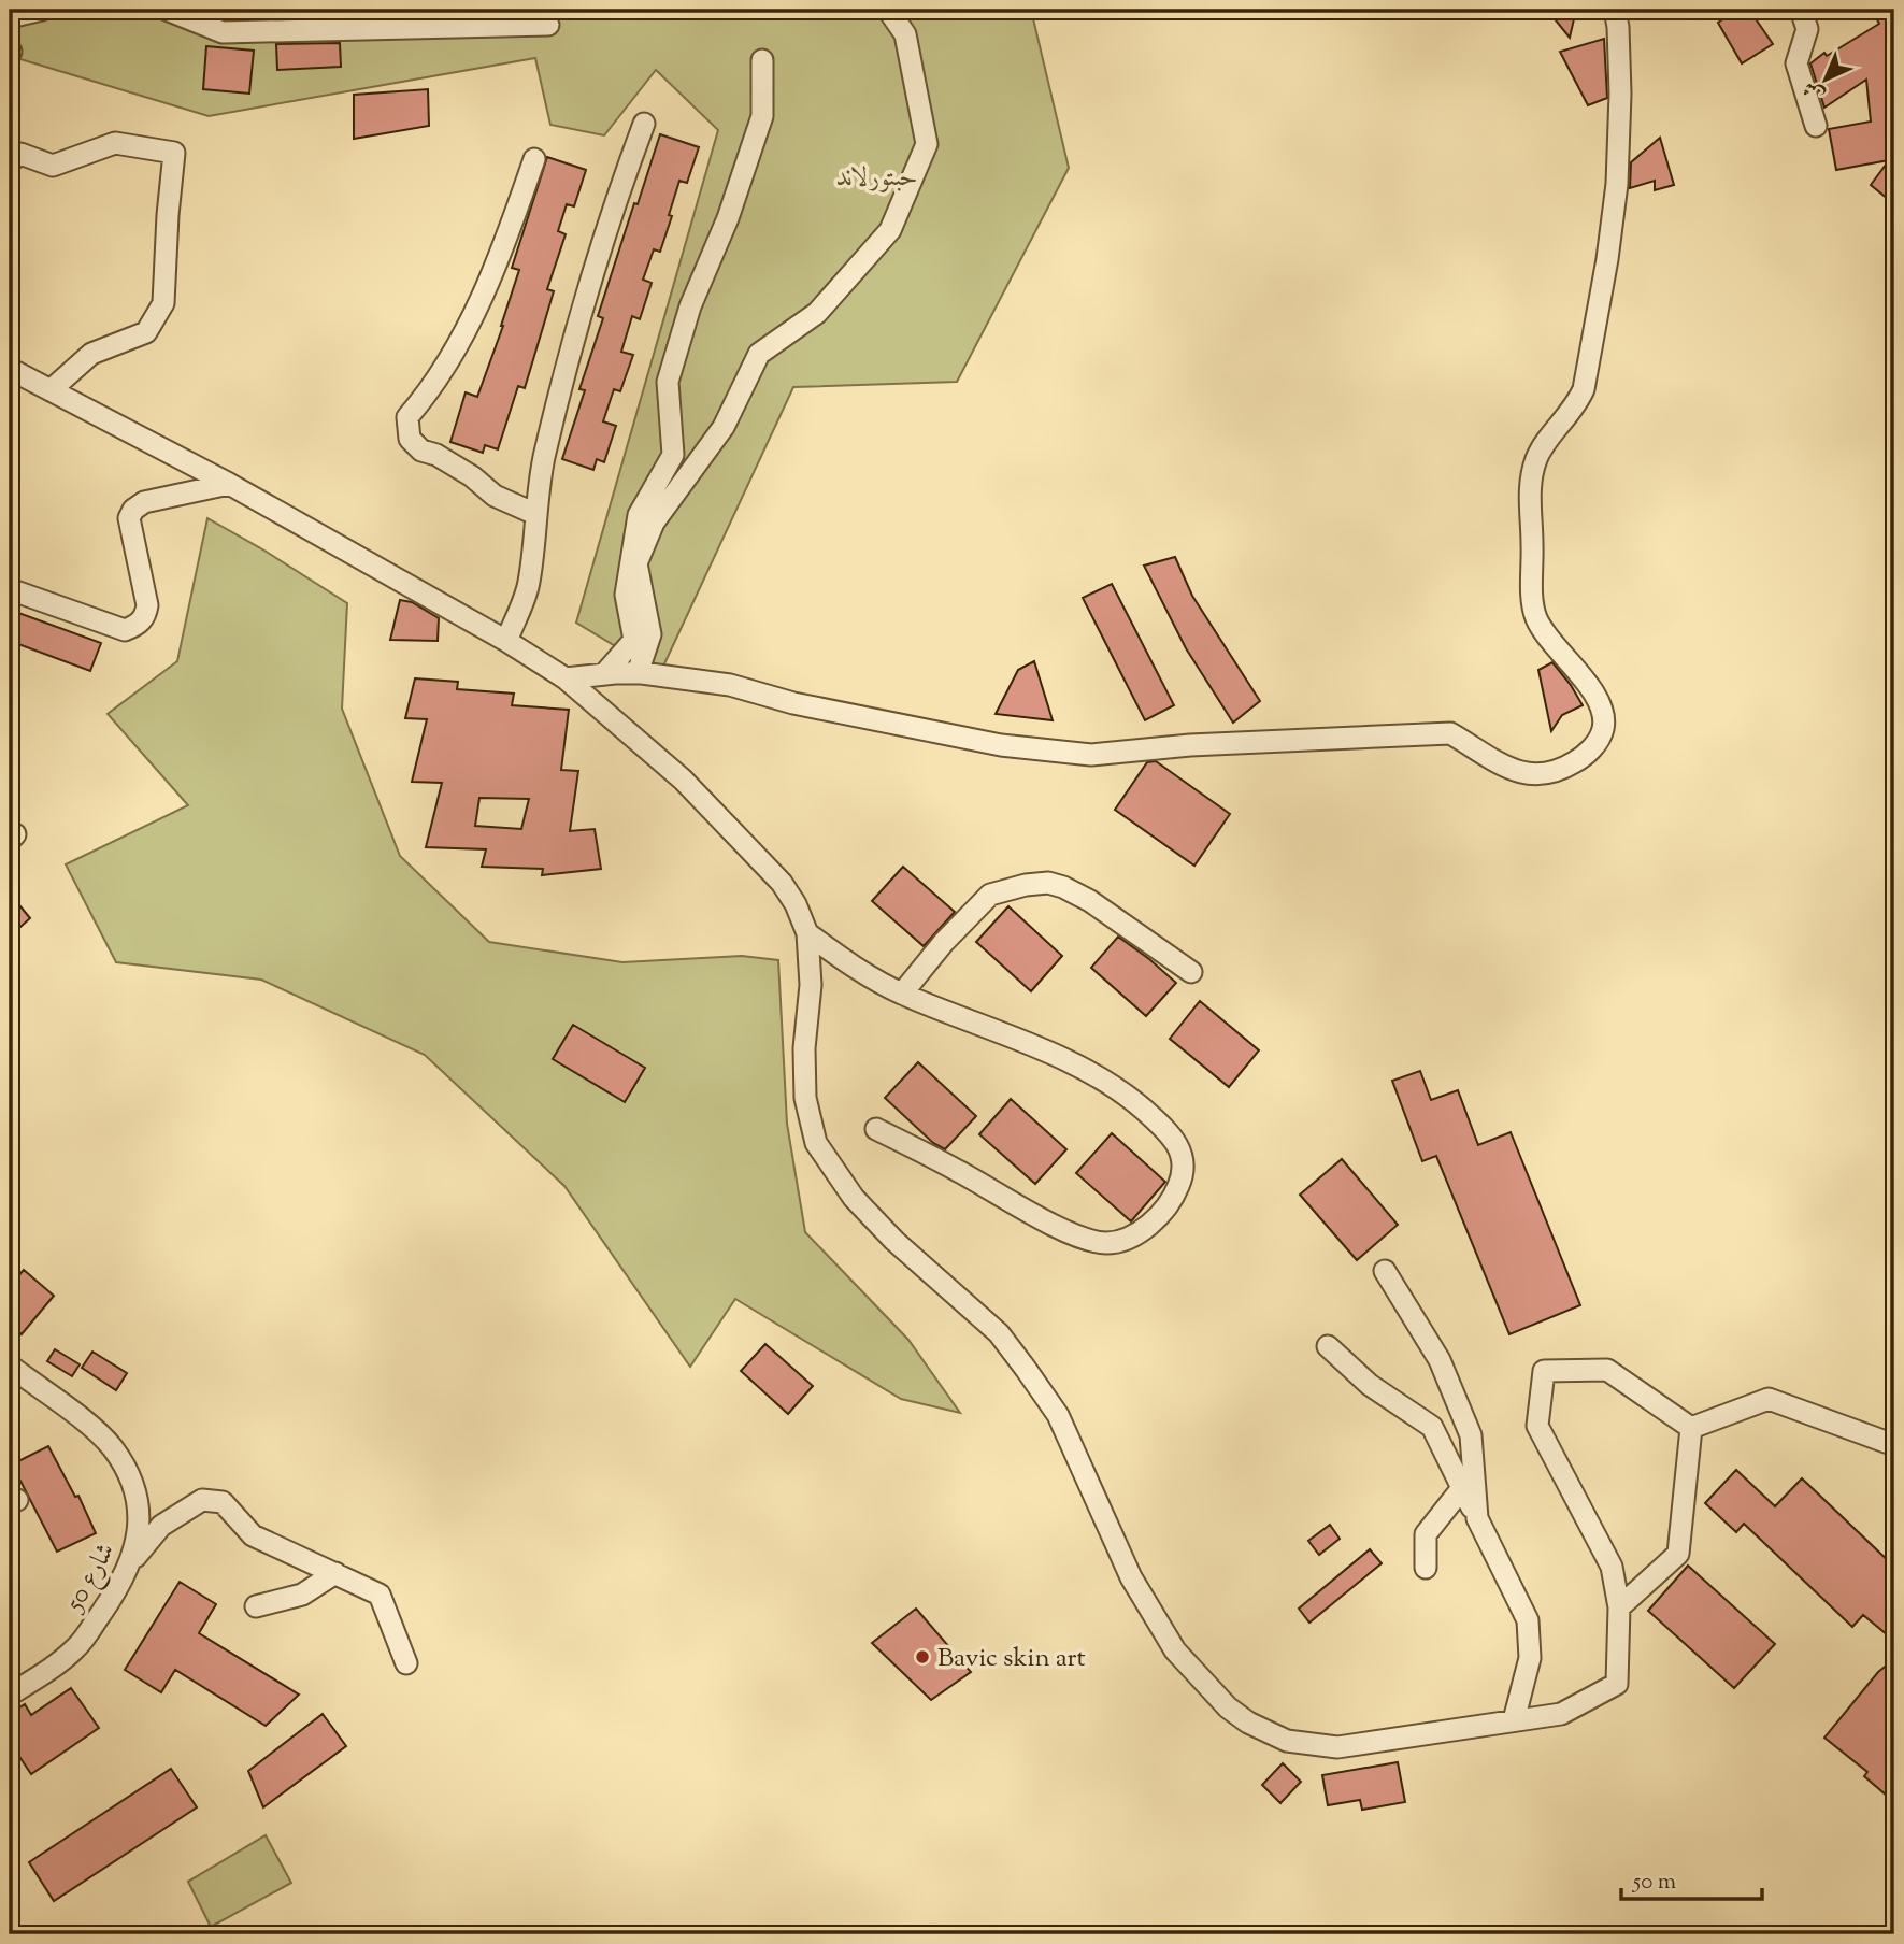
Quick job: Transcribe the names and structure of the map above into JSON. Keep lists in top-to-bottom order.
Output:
{
  "streets": {
    "street": ["شارع 50"]
  },
  "parks": ["حبتورلاند"],
  "places": ["Bavic skin art"],
  "scale_bar": "50 m",
  "north": "bottom left"
}
